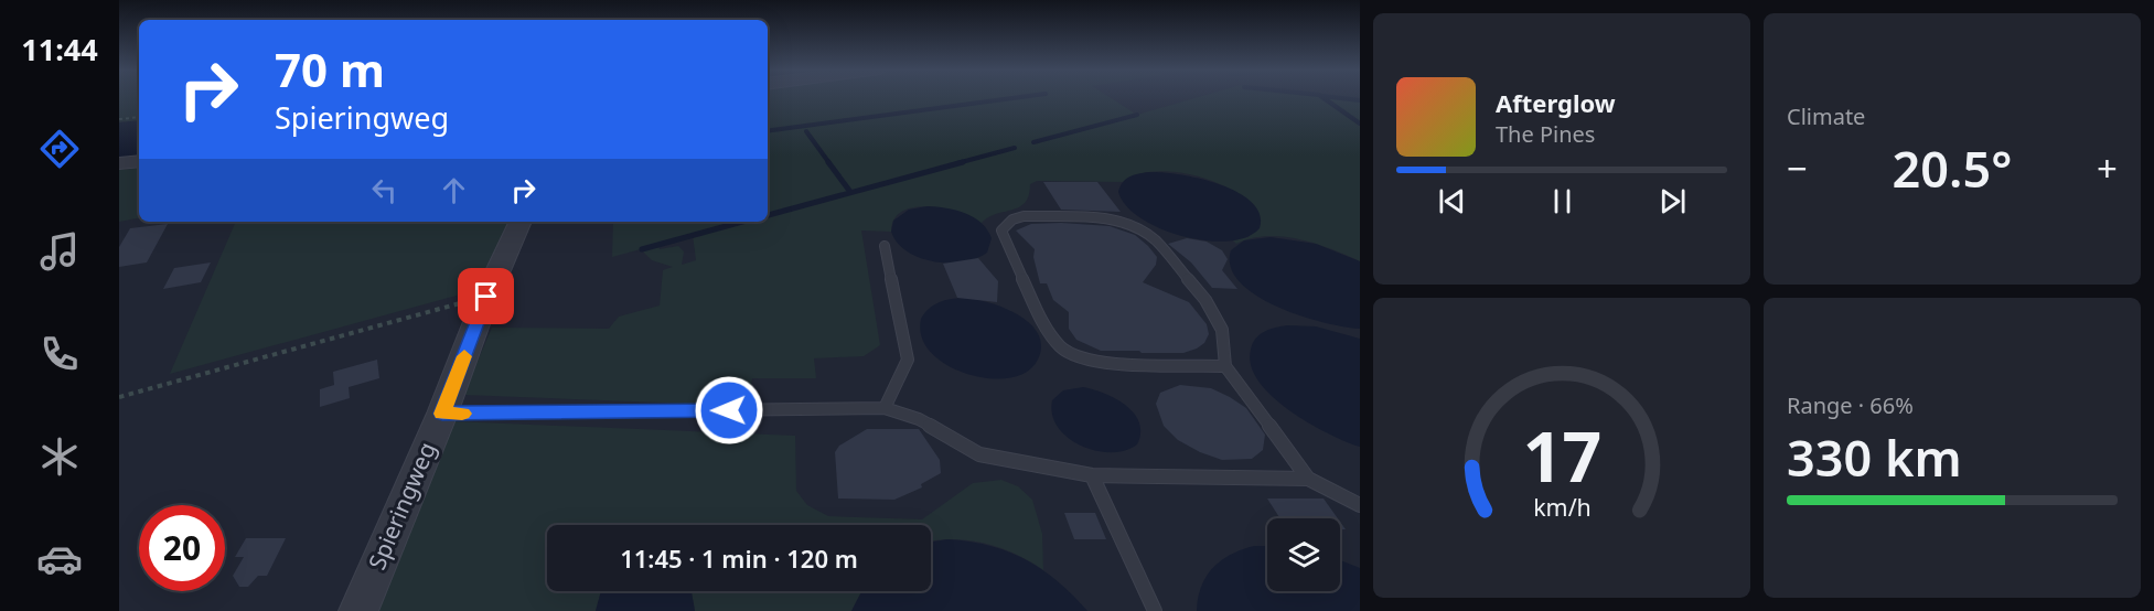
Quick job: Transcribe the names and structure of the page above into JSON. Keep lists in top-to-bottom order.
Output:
{
  "streets": {
    "street": ["Spieringweg"]
  },
  "page": {
    "tabs": "11:44",
    "tile": [
      "Climate",
      ["Range · 66%", "330 km"]
    ],
    "turn": ["70 m", "Spieringweg"],
    "song": ["Afterglow", "The Pines"],
    "heat": ["−", "20.5°", "+"],
    "limit": "20",
    "trip": "11:45 · 1 min · 120 m",
    "gauge": ["17", "km/h"]
  }
}
